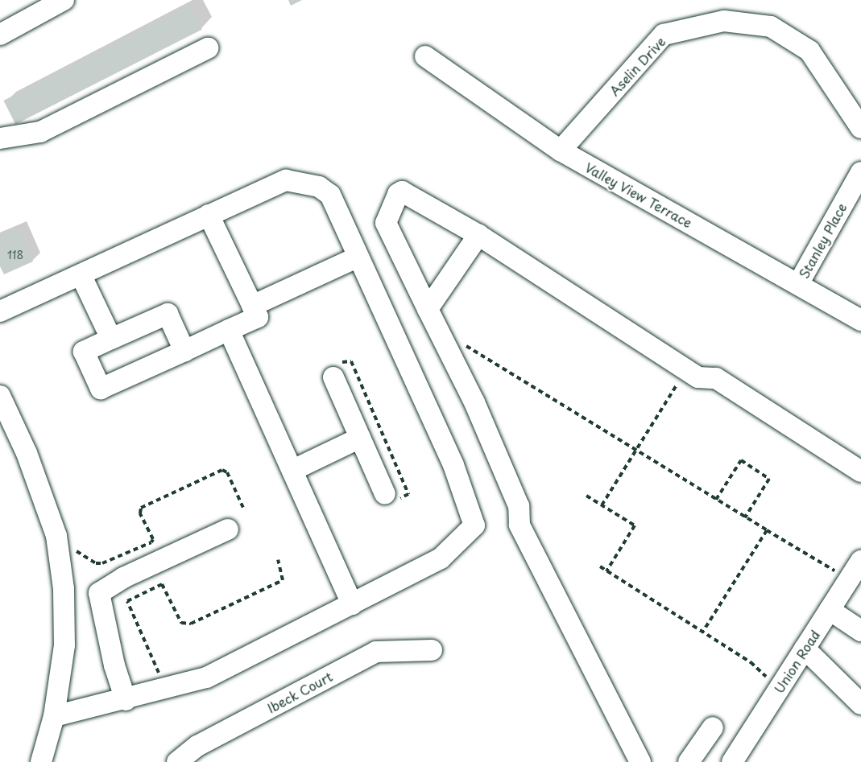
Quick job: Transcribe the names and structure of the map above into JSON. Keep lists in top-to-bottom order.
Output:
{
  "streets": {
    "street": [
      "Aselin Drive",
      "Valley View Terrace",
      "Stanley Place",
      "Union Road",
      "Ibeck Court"
    ]
  },
  "crossings": [
    ["Aselin Drive", "Valley View Terrace"],
    ["Valley View Terrace", "Stanley Place"]
  ],
  "house_numbers": ["118"]
}
